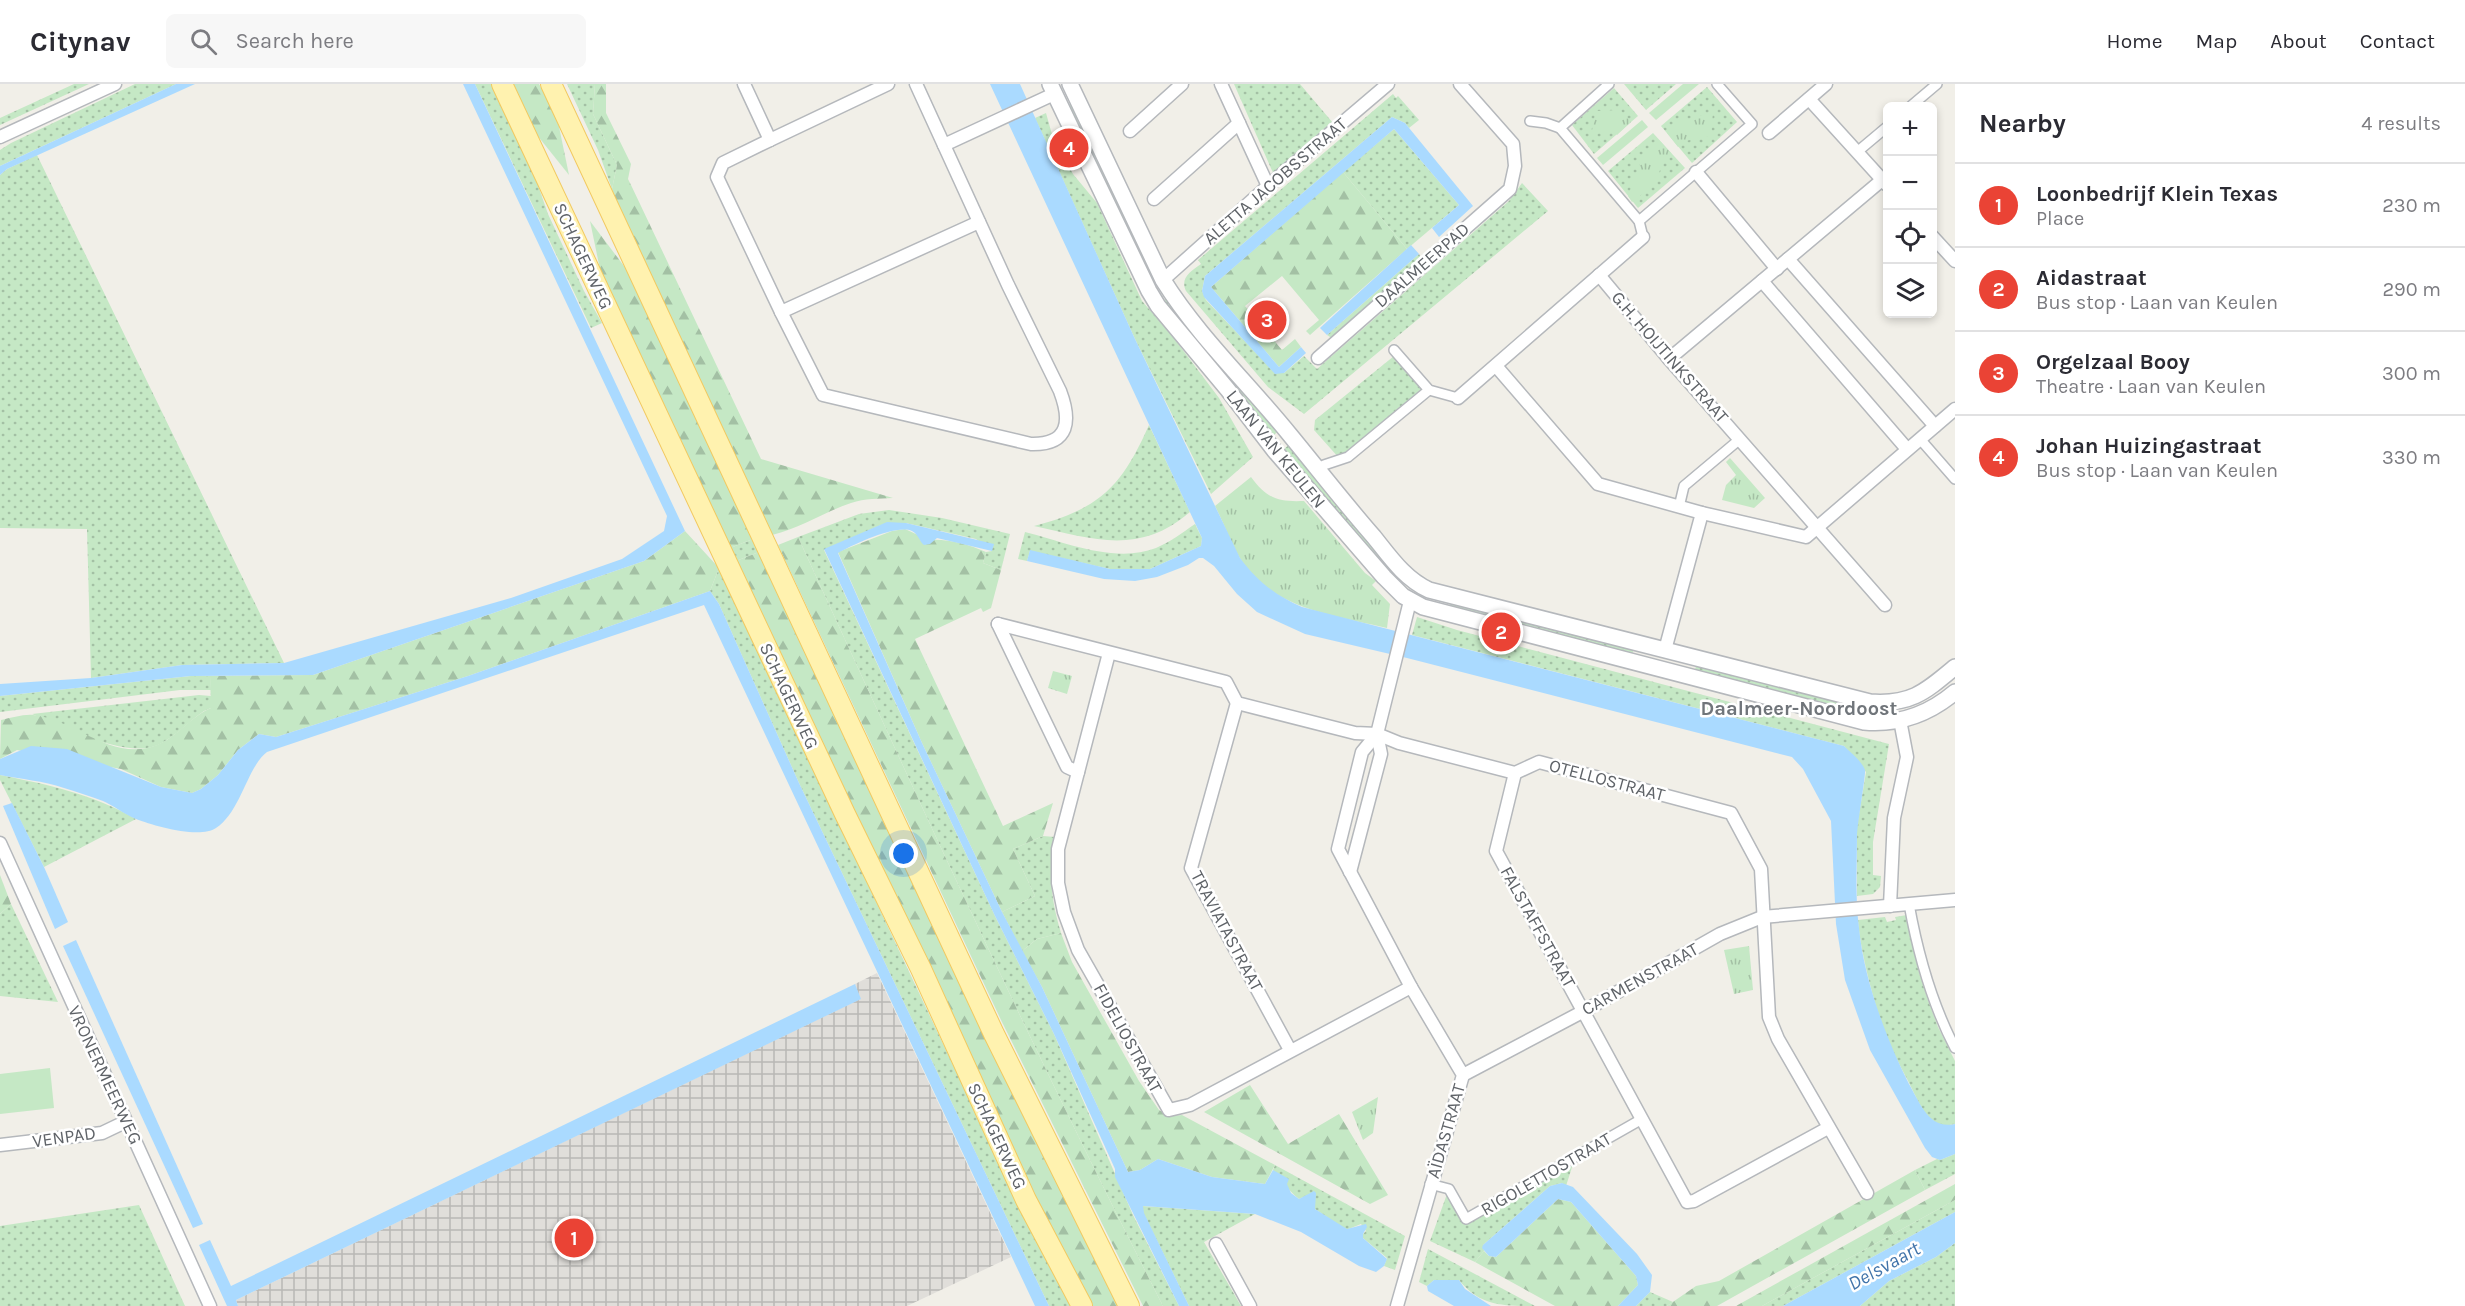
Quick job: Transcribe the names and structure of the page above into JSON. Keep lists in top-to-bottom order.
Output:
{
  "streets": {
    "main road": ["SCHAGERWEG"],
    "street": [
      "ALETTA JACOBSSTRAAT",
      "DAALMEERPAD",
      "G.H. HOIJTINKSTRAAT",
      "LAAN VAN KEULEN",
      "OTELLOSTRAAT",
      "FALSTAFFSTRAAT",
      "TRAVIATASTRAAT",
      "CARMENSTRAAT",
      "FIDELIOSTRAAT",
      "VRONERMEERWEG",
      "AÏDASTRAAT",
      "VENPAD",
      "RIGOLETTOSTRAAT"
    ]
  },
  "crossings": [
    ["ALETTA JACOBSSTRAAT", "LAAN VAN KEULEN"],
    ["LAAN VAN KEULEN", "AÏDASTRAAT"],
    ["OTELLOSTRAAT", "FALSTAFFSTRAAT"],
    ["OTELLOSTRAAT", "CARMENSTRAAT"],
    ["FALSTAFFSTRAAT", "CARMENSTRAAT"],
    ["TRAVIATASTRAAT", "FIDELIOSTRAAT"],
    ["CARMENSTRAAT", "AÏDASTRAAT"],
    ["FIDELIOSTRAAT", "AÏDASTRAAT"],
    ["VRONERMEERWEG", "VENPAD"],
    ["AÏDASTRAAT", "RIGOLETTOSTRAAT"]
  ],
  "districts": ["Daalmeer-Noordoost"],
  "water": ["Delsvaart"],
  "page": {
    "header": "Citynav",
    "search": "Search here",
    "nav": [
      "Home",
      "Map",
      "About",
      "Contact"
    ],
    "heading": ["Nearby", "4 results"],
    "map_buttons": ["+", "−"],
    "pins": [
      "4",
      "3",
      "2",
      "1"
    ],
    "list": [
      {
        "mark": "1",
        "name": "Loonbedrijf Klein Texas",
        "note": "Place",
        "value": "230 m"
      },
      {
        "mark": "2",
        "name": "Aidastraat",
        "note": "Bus stop · Laan van Keulen",
        "value": "290 m"
      },
      {
        "mark": "3",
        "name": "Orgelzaal Booy",
        "note": "Theatre · Laan van Keulen",
        "value": "300 m"
      },
      {
        "mark": "4",
        "name": "Johan Huizingastraat",
        "note": "Bus stop · Laan van Keulen",
        "value": "330 m"
      }
    ]
  }
}
